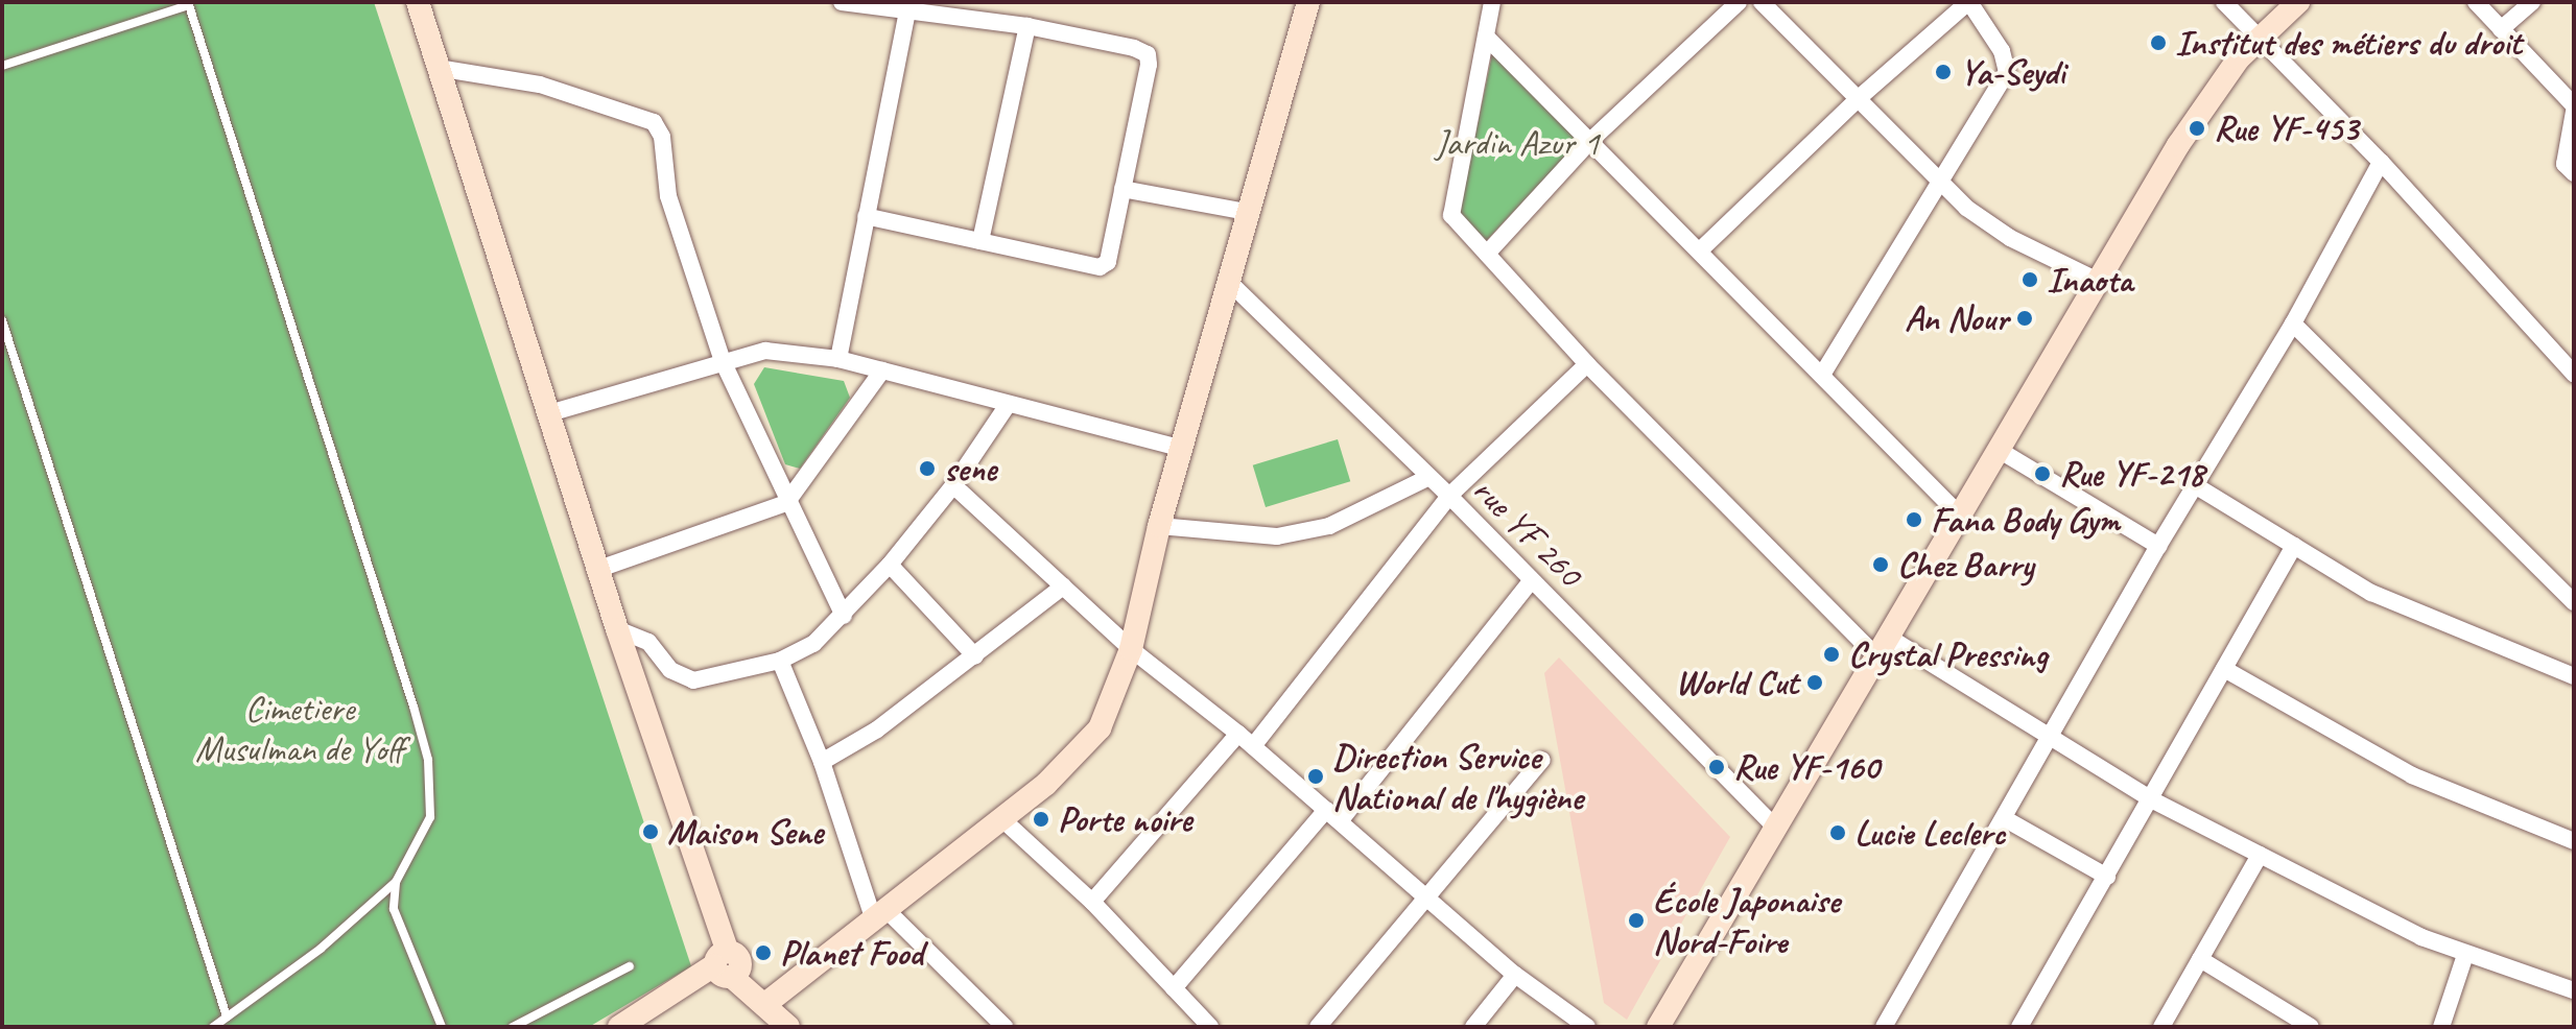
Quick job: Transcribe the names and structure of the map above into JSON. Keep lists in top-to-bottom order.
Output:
{
  "streets": {
    "street": ["rue YF 260"]
  },
  "parks": ["Jardin Azur 1", "Cimetiere Musulman de Yoff"],
  "places": [
    "Institut des métiers du droit",
    "Ya-Seydi",
    "Rue YF-453",
    "Inaota",
    "An Nour",
    "sene",
    "Rue YF-218",
    "Fana Body Gym",
    "Chez Barry",
    "Crystal Pressing",
    "World Cut",
    "Rue YF-160",
    "Direction Service National de l'hygiène",
    "Porte noire",
    "Maison Sene",
    "Lucie Leclerc",
    "École Japonaise Nord-Foire",
    "Planet Food"
  ]
}
